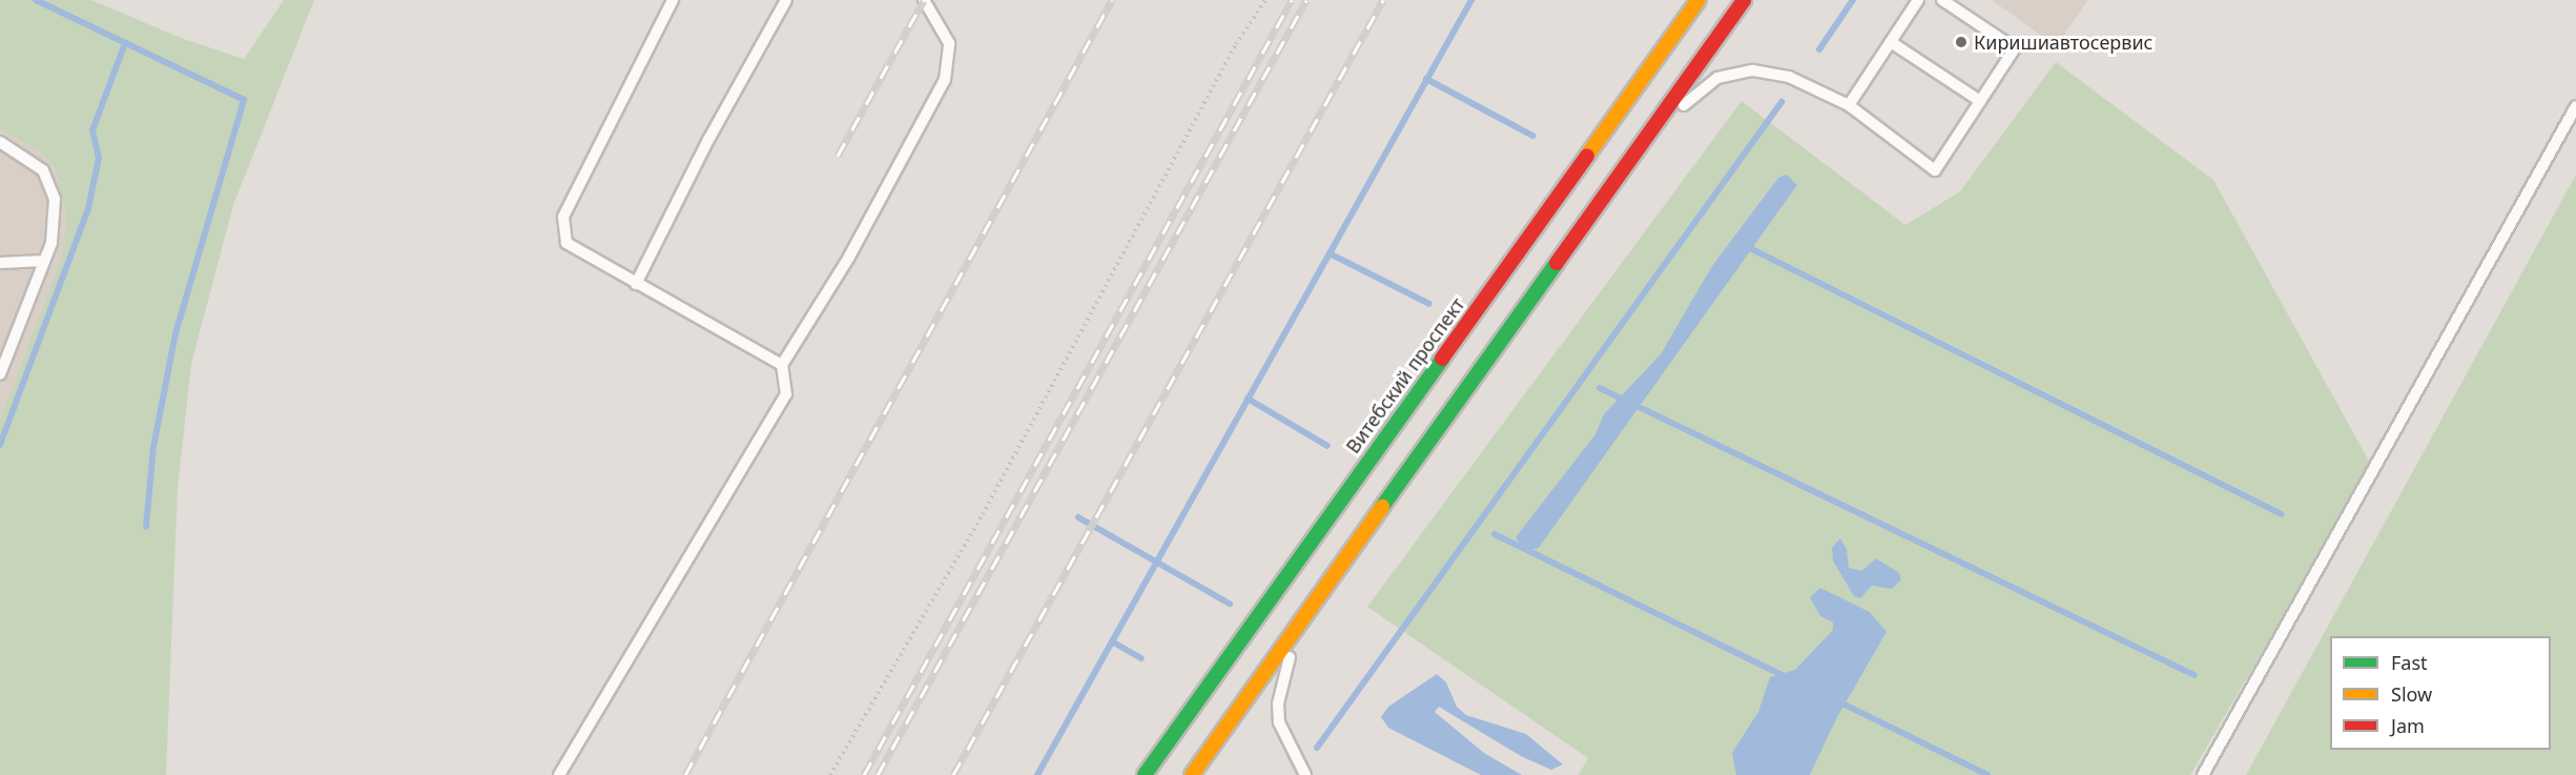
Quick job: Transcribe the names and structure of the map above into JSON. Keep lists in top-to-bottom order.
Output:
{
  "streets": {
    "main road": ["Витебский проспект"]
  },
  "places": ["Киришиавтосервис"],
  "legend": ["Fast", "Slow", "Jam"]
}
